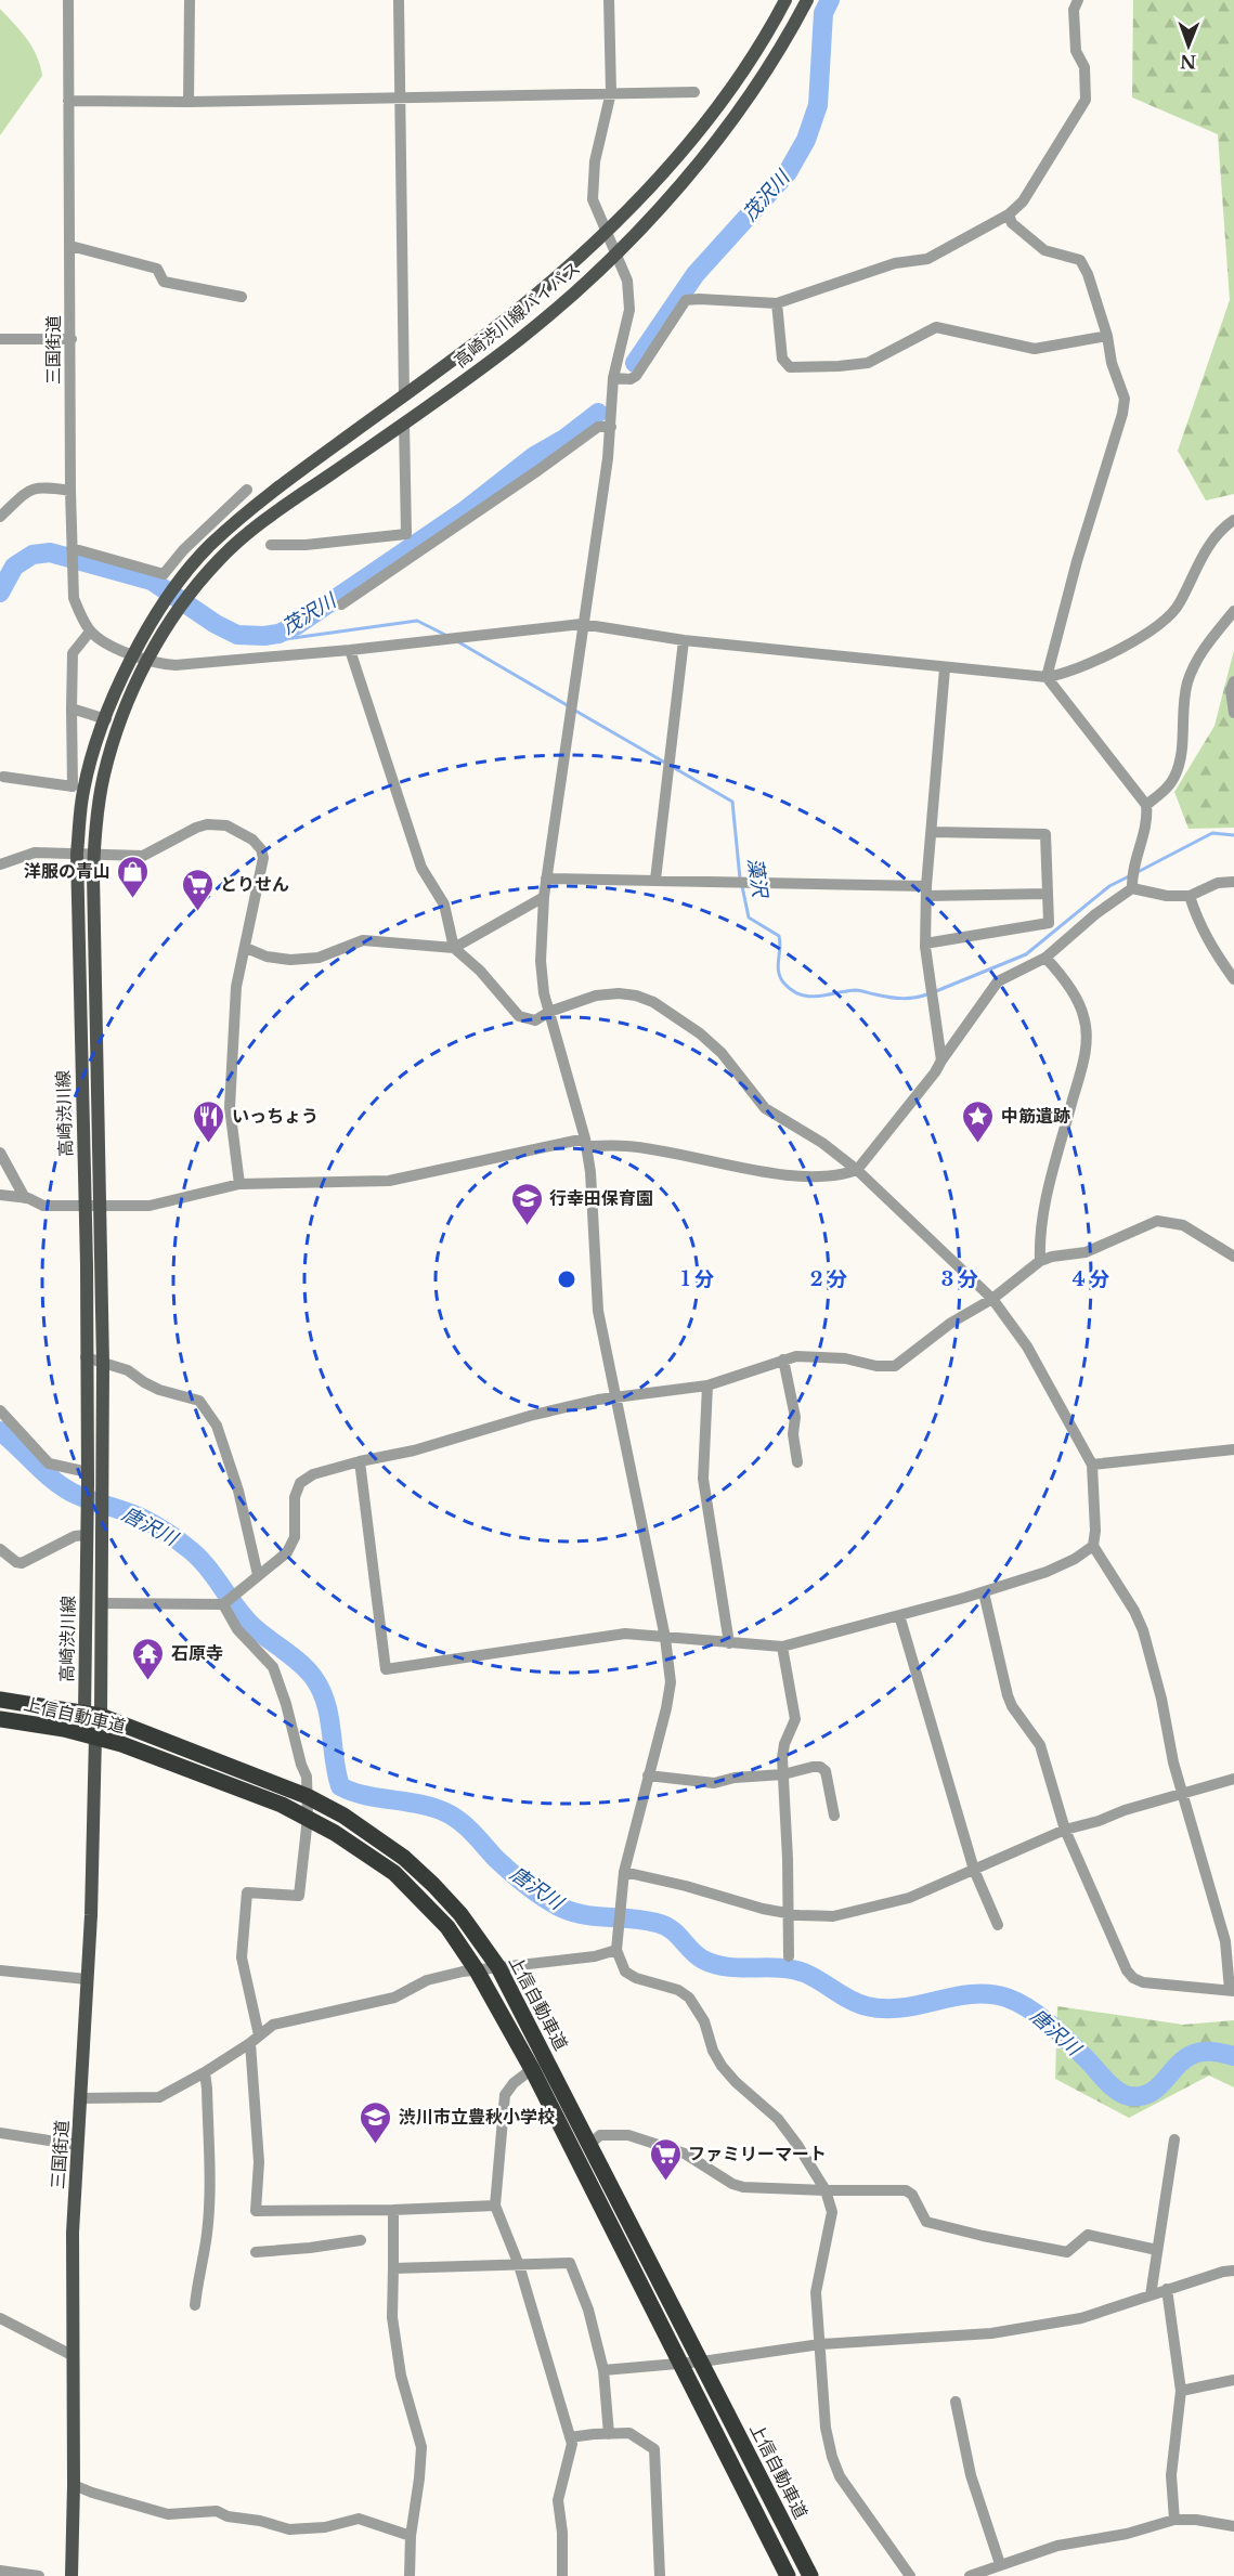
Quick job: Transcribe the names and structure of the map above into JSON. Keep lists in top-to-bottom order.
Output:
{
  "streets": {
    "highway": ["上信自動車道"],
    "main road": ["高崎渋川線バイパス", "三国街道", "高崎渋川線"]
  },
  "crossings": [
    ["三国街道", "高崎渋川線"],
    ["三国街道", "上信自動車道"],
    ["高崎渋川線", "上信自動車道"]
  ],
  "water": ["茂沢川", "藻沢", "唐沢川"],
  "places": {
    "shop": ["洋服の青山"],
    "supermarket": ["とりせん", "ファミリーマート"],
    "restaurant": ["いっちょう"],
    "place": ["中筋遺跡"],
    "school or university": ["行幸田保育園", "渋川市立豊秋小学校"],
    "temple": ["石原寺"]
  },
  "north": "bottom",
  "rings": [
    "1 分",
    "2 分",
    "3 分",
    "4 分"
  ]
}
